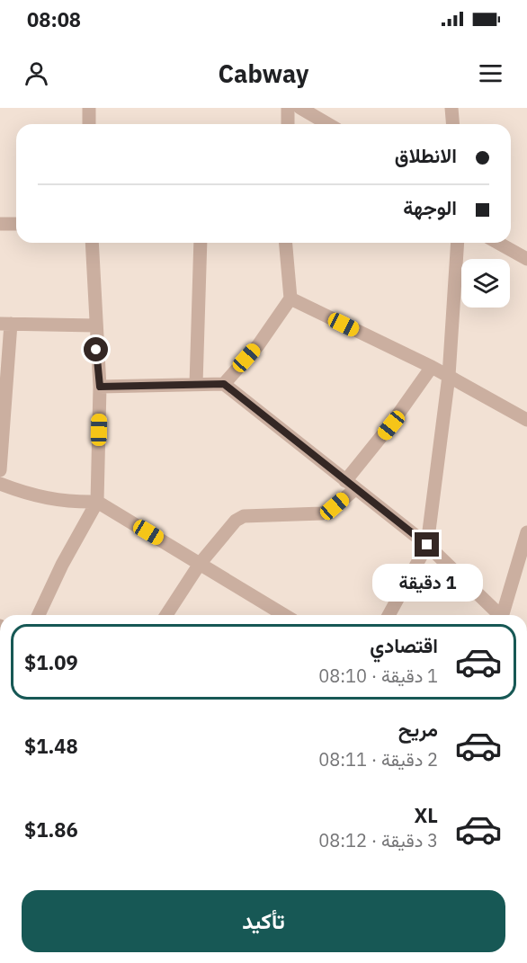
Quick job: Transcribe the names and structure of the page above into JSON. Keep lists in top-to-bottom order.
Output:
{
  "page": {
    "status": "08:08",
    "header": "Cabway",
    "banner": ["الانطلاق", "الوجهة"],
    "bubble": "1 دقيقة",
    "list": [
      {
        "name": "اقتصادي",
        "note": "1 دقيقة · 08:10",
        "value": "$1.09"
      },
      {
        "name": "مريح",
        "note": "2 دقيقة · 08:11",
        "value": "$1.48"
      },
      {
        "name": "XL",
        "note": "3 دقيقة · 08:12",
        "value": "$1.86"
      }
    ],
    "buttons": "تأكيد"
  }
}
